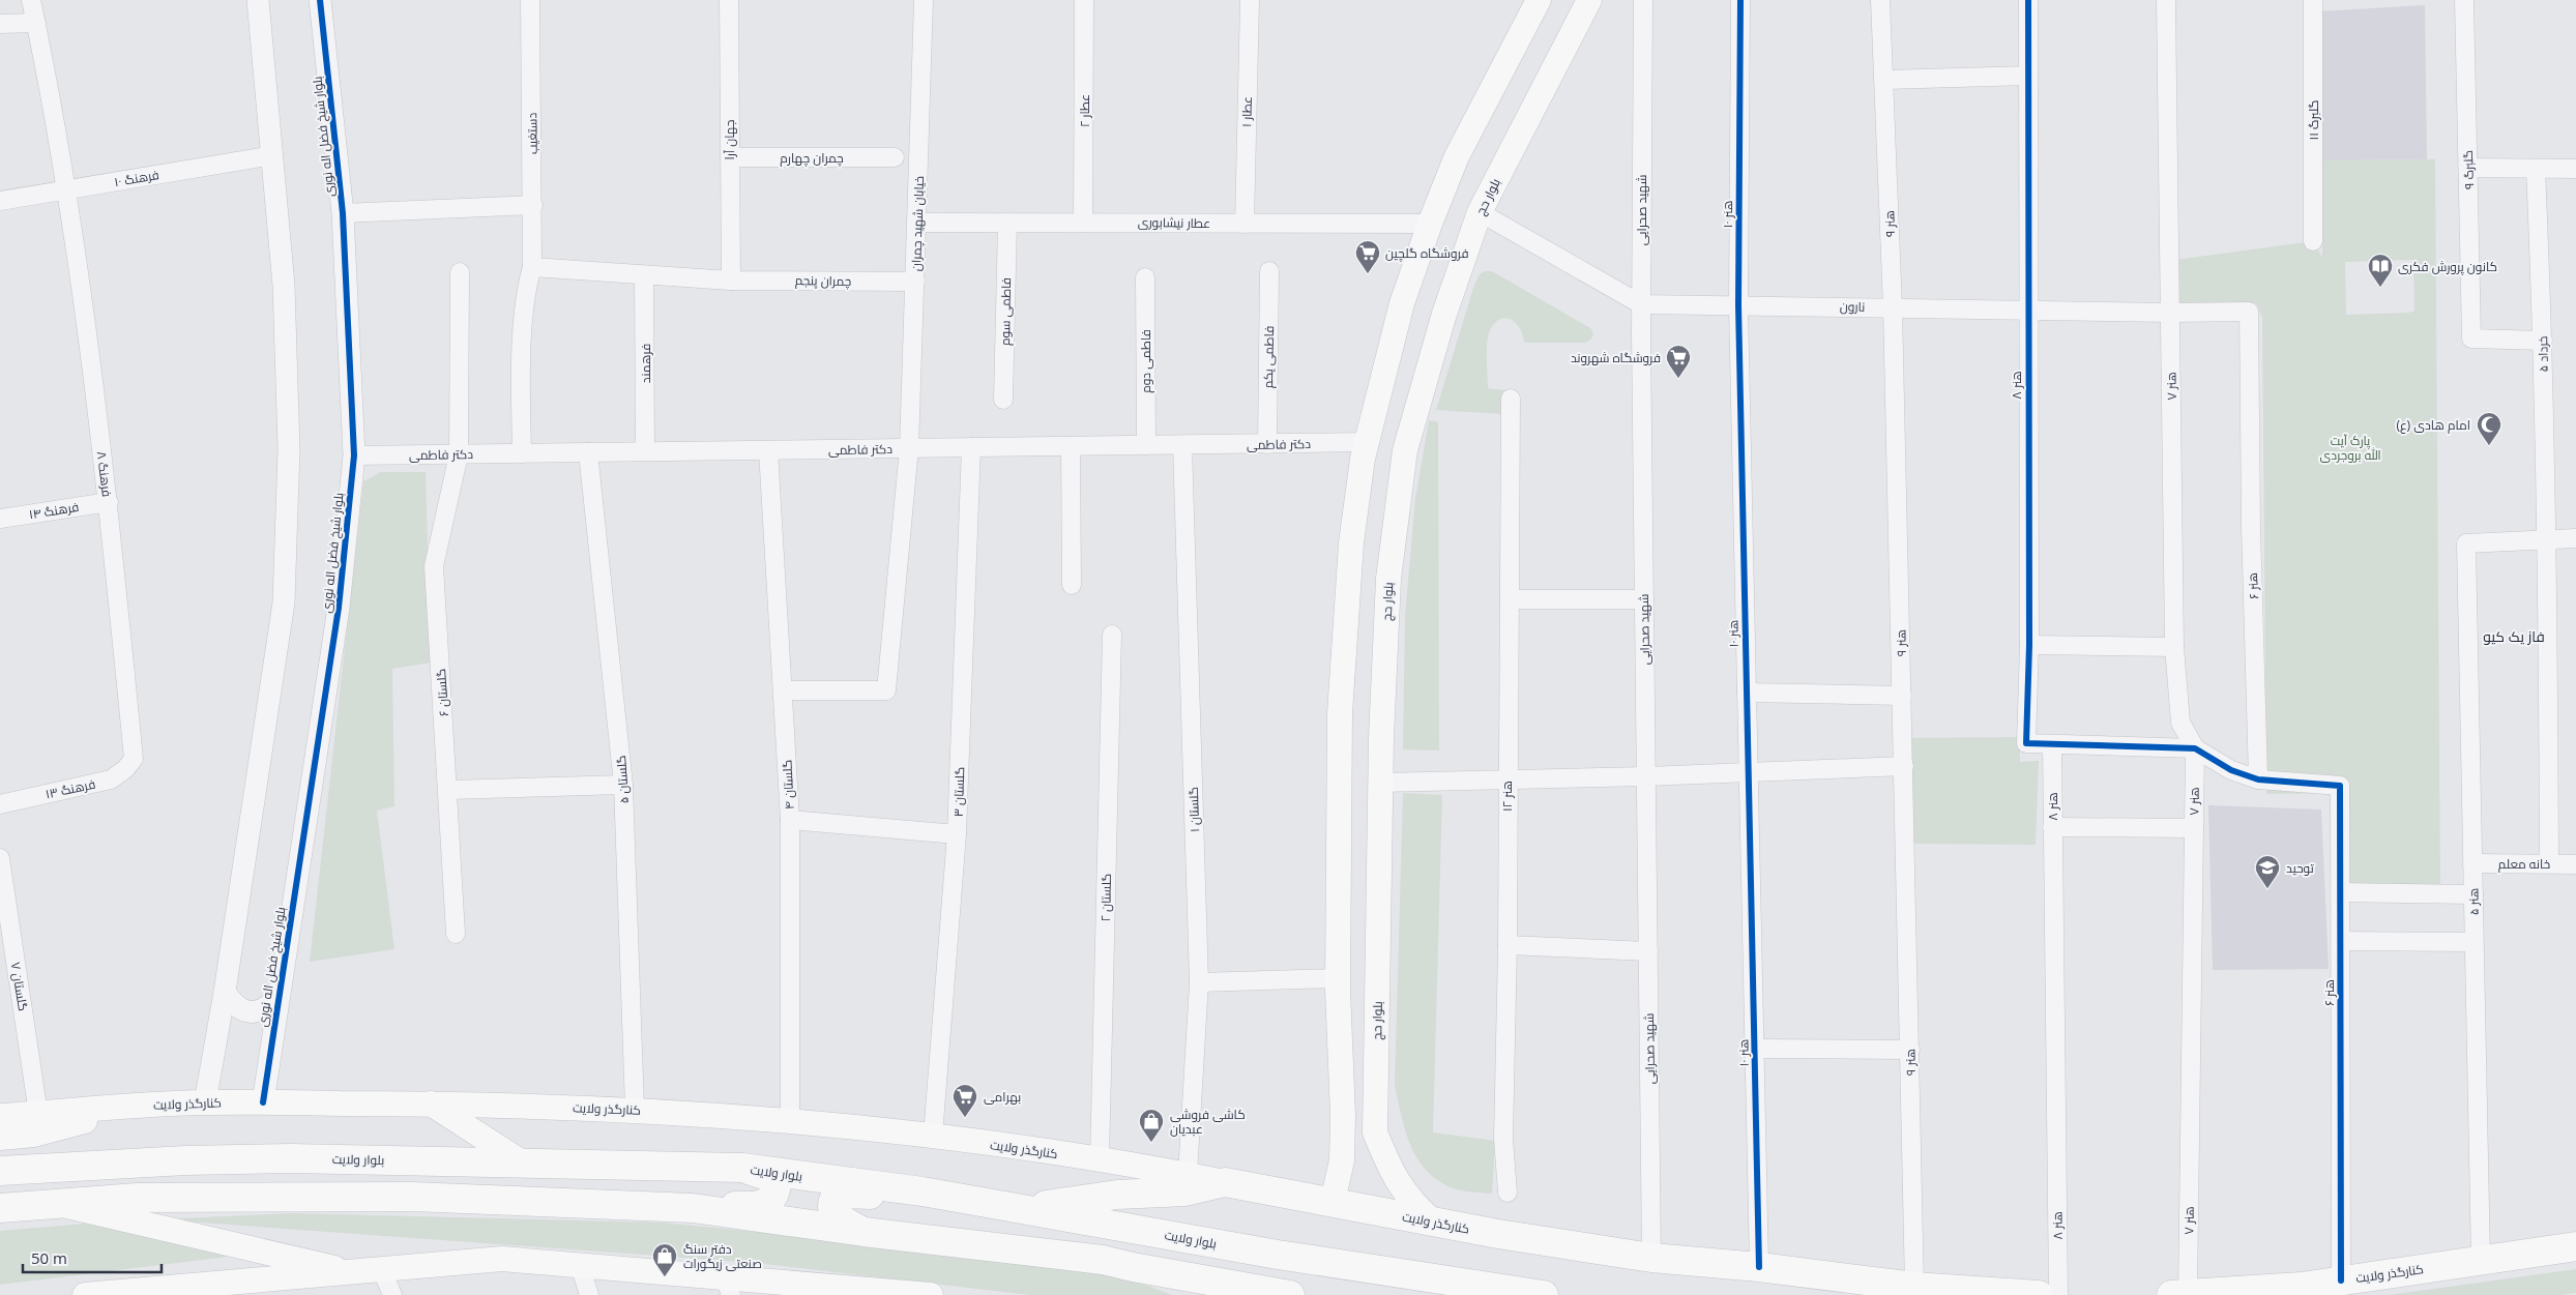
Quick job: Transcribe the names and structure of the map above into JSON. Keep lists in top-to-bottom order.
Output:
{
  "streets": {
    "main road": ["بلوار حج", "کنارگذر ولایت", "بلوار ولایت"],
    "street": [
      "عطار ۲",
      "عطار ۱",
      "گلبرگ ۱۱",
      "دستغیب",
      "بلوار شیخ فضل اله نوری",
      "جهان آرا",
      "چمران چهارم",
      "گلبرگ ۹",
      "فرهنگ ۱۰",
      "شهید صحرایی",
      "هنر ۱۰",
      "عطار نیشابوری",
      "خیابان شهید چمران",
      "هنر ۹",
      "چمران پنجم",
      "نارون",
      "فاطمی سوم",
      "خرداد ۵",
      "فاطمی یکم",
      "فاطمی دوم",
      "فرهمند",
      "هنر ۸",
      "هنر ۷",
      "دکتر فاطمی",
      "فرهنگ ۸",
      "فرهنگ ۱۴",
      "هنر ۶",
      "گلستان ۶",
      "گلستان ۵",
      "گلستان ۴",
      "فرهنگ ۱۳",
      "گلستان ۳",
      "هنر ۱۲",
      "گلستان ۱",
      "خانه معلم",
      "گلستان ۲",
      "هنر ۵",
      "گلستان ۷"
    ]
  },
  "crossings": [
    ["عطار ۲", "عطار نیشابوری"],
    ["عطار ۱", "عطار نیشابوری"],
    ["دستغیب", "چمران پنجم"],
    ["دستغیب", "دکتر فاطمی"],
    ["بلوار شیخ فضل اله نوری", "دکتر فاطمی"],
    ["بلوار شیخ فضل اله نوری", "کنارگذر ولایت"],
    ["جهان آرا", "چمران چهارم"],
    ["جهان آرا", "چمران پنجم"],
    ["گلبرگ ۹", "خرداد ۵"],
    ["فرهنگ ۱۰", "فرهنگ ۸"],
    ["بلوار حج", "نارون"],
    ["بلوار حج", "کنارگذر ولایت"],
    ["شهید صحرایی", "نارون"],
    ["شهید صحرایی", "کنارگذر ولایت"],
    ["هنر ۱۰", "نارون"],
    ["هنر ۱۰", "کنارگذر ولایت"],
    ["عطار نیشابوری", "خیابان شهید چمران"],
    ["عطار نیشابوری", "فاطمی سوم"],
    ["خیابان شهید چمران", "چمران پنجم"],
    ["خیابان شهید چمران", "دکتر فاطمی"],
    ["خیابان شهید چمران", "گلستان ۴"],
    ["هنر ۹", "نارون"],
    ["هنر ۹", "کنارگذر ولایت"],
    ["چمران پنجم", "فرهمند"],
    ["نارون", "هنر ۸"],
    ["نارون", "هنر ۷"],
    ["نارون", "هنر ۶"],
    ["خرداد ۵", "خانه معلم"],
    ["خرداد ۵", "هنر ۵"],
    ["فاطمی یکم", "دکتر فاطمی"],
    ["فاطمی دوم", "دکتر فاطمی"],
    ["فرهمند", "دکتر فاطمی"],
    ["هنر ۷", "کنارگذر ولایت"],
    ["دکتر فاطمی", "گلستان ۶"],
    ["دکتر فاطمی", "گلستان ۵"],
    ["دکتر فاطمی", "گلستان ۴"],
    ["دکتر فاطمی", "گلستان ۳"],
    ["دکتر فاطمی", "گلستان ۱"],
    ["فرهنگ ۸", "فرهنگ ۱۴"],
    ["فرهنگ ۸", "فرهنگ ۱۳"],
    ["هنر ۶", "کنارگذر ولایت"],
    ["گلستان ۵", "کنارگذر ولایت"],
    ["گلستان ۴", "کنارگذر ولایت"],
    ["گلستان ۳", "کنارگذر ولایت"],
    ["گلستان ۱", "کنارگذر ولایت"],
    ["خانه معلم", "هنر ۵"],
    ["گلستان ۲", "کنارگذر ولایت"],
    ["هنر ۵", "کنارگذر ولایت"],
    ["گلستان ۷", "کنارگذر ولایت"]
  ],
  "districts": ["فاز یک کیو"],
  "parks": ["پارک آیت الله بروجردی"],
  "places": {
    "supermarket": ["فروشگاه گلچین", "فروشگاه شهروند", "بهرامی"],
    "library": ["کانون پرورش فکری"],
    "mosque": ["امام هادی (ع)"],
    "school or university": ["توحید"],
    "shop": ["کاشی فروشی عبدیان", "دفتر سنگ صنعتی زیگورات"]
  },
  "scale_bar": "50 m"
}
